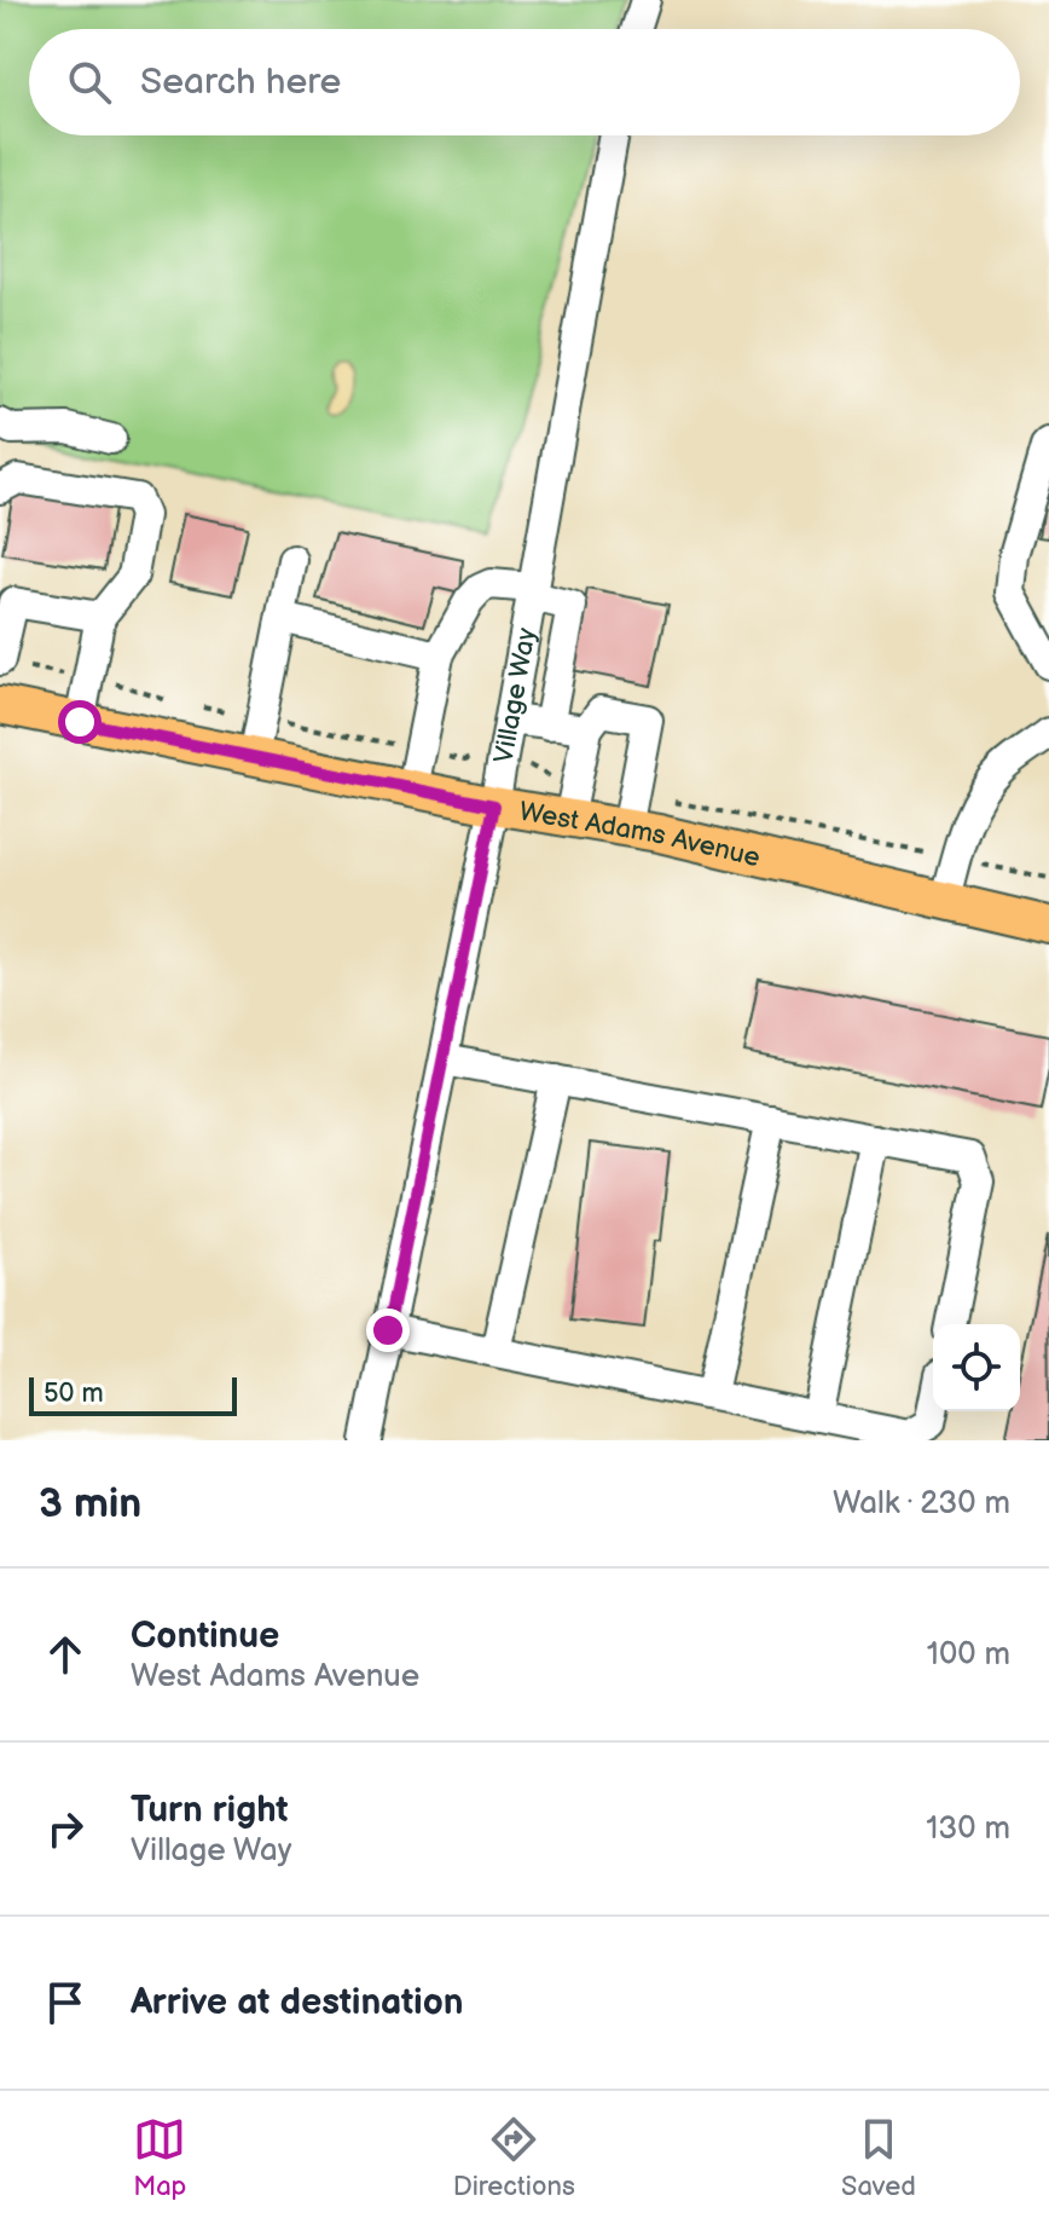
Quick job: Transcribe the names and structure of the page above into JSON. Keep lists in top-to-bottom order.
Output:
{
  "streets": {
    "main road": ["West Adams Avenue"],
    "street": ["Village Way"]
  },
  "crossings": [
    ["Village Way", "West Adams Avenue"]
  ],
  "scale_bar": "50 m",
  "page": {
    "search": "Search here",
    "scale": "50 m",
    "heading": ["3 min", "Walk · 230 m"],
    "list": [
      ["Continue", "West Adams Avenue", "100 m"],
      ["Turn right", "Village Way", "130 m"],
      "Arrive at destination"
    ],
    "nav": ["Map", "Directions", "Saved"]
  }
}
